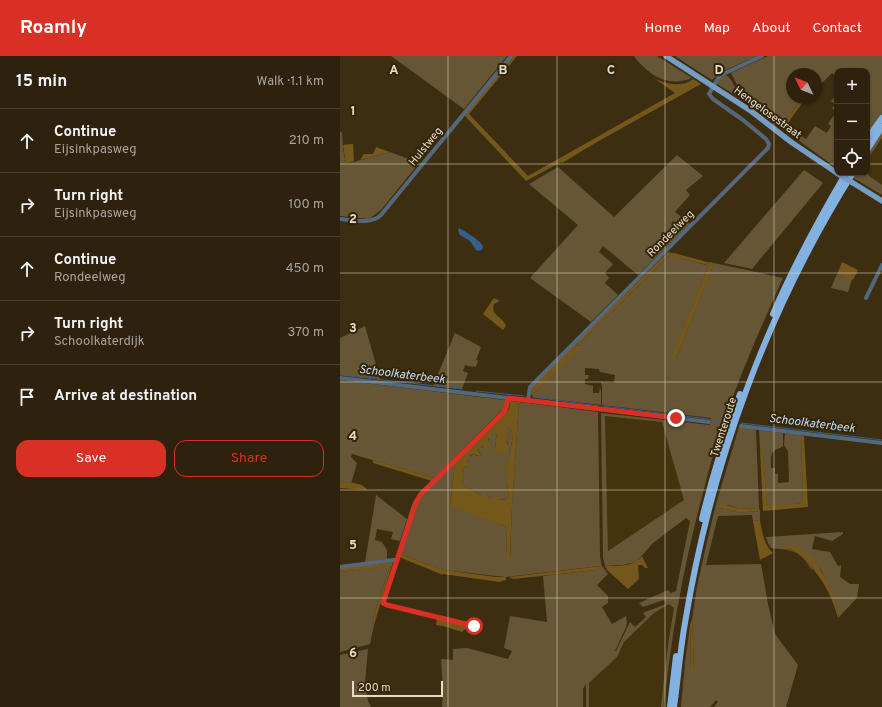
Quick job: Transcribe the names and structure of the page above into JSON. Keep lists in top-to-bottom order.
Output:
{
  "streets": {
    "highway": ["Twenteroute"],
    "main road": ["Hengelosestraat"],
    "street": ["Hulstweg", "Rondeelweg"]
  },
  "crossings": [
    ["Hengelosestraat", "Rondeelweg"]
  ],
  "water": ["Schoolkaterbeek"],
  "scale_bar": "200 m",
  "north": "top left",
  "page": {
    "header": "Roamly",
    "nav": [
      "Home",
      "Map",
      "About",
      "Contact"
    ],
    "heading": ["15 min", "Walk · 1.1 km"],
    "map_buttons": ["+", "−"],
    "list": [
      ["Continue", "Eijsinkpasweg", "210 m"],
      ["Turn right", "Eijsinkpasweg", "100 m"],
      ["Continue", "Rondeelweg", "450 m"],
      ["Turn right", "Schoolkaterdijk", "370 m"],
      "Arrive at destination"
    ],
    "buttons": ["Save", "Share"],
    "scale": "200 m"
  },
  "grid": {
    "columns": [
      "A",
      "B",
      "C",
      "D"
    ],
    "rows": [
      "1",
      "2",
      "3",
      "4",
      "5",
      "6"
    ]
  }
}
